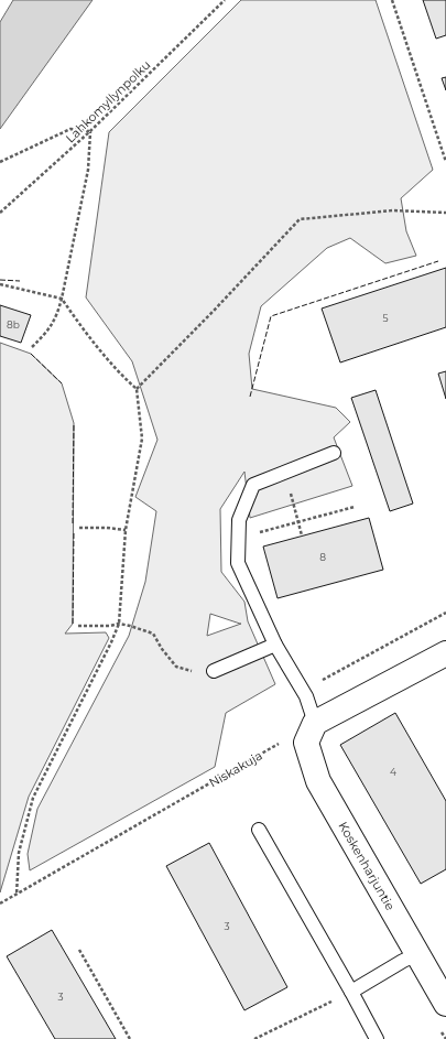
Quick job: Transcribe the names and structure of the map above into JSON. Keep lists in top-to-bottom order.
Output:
{
  "streets": {
    "street": ["Koskenharjuntie"],
    "path": ["Lahkomyllynpolku", "Niskakuja"]
  },
  "house_numbers": [
    "5",
    "8b",
    "8",
    "4",
    "3",
    "3"
  ]
}
